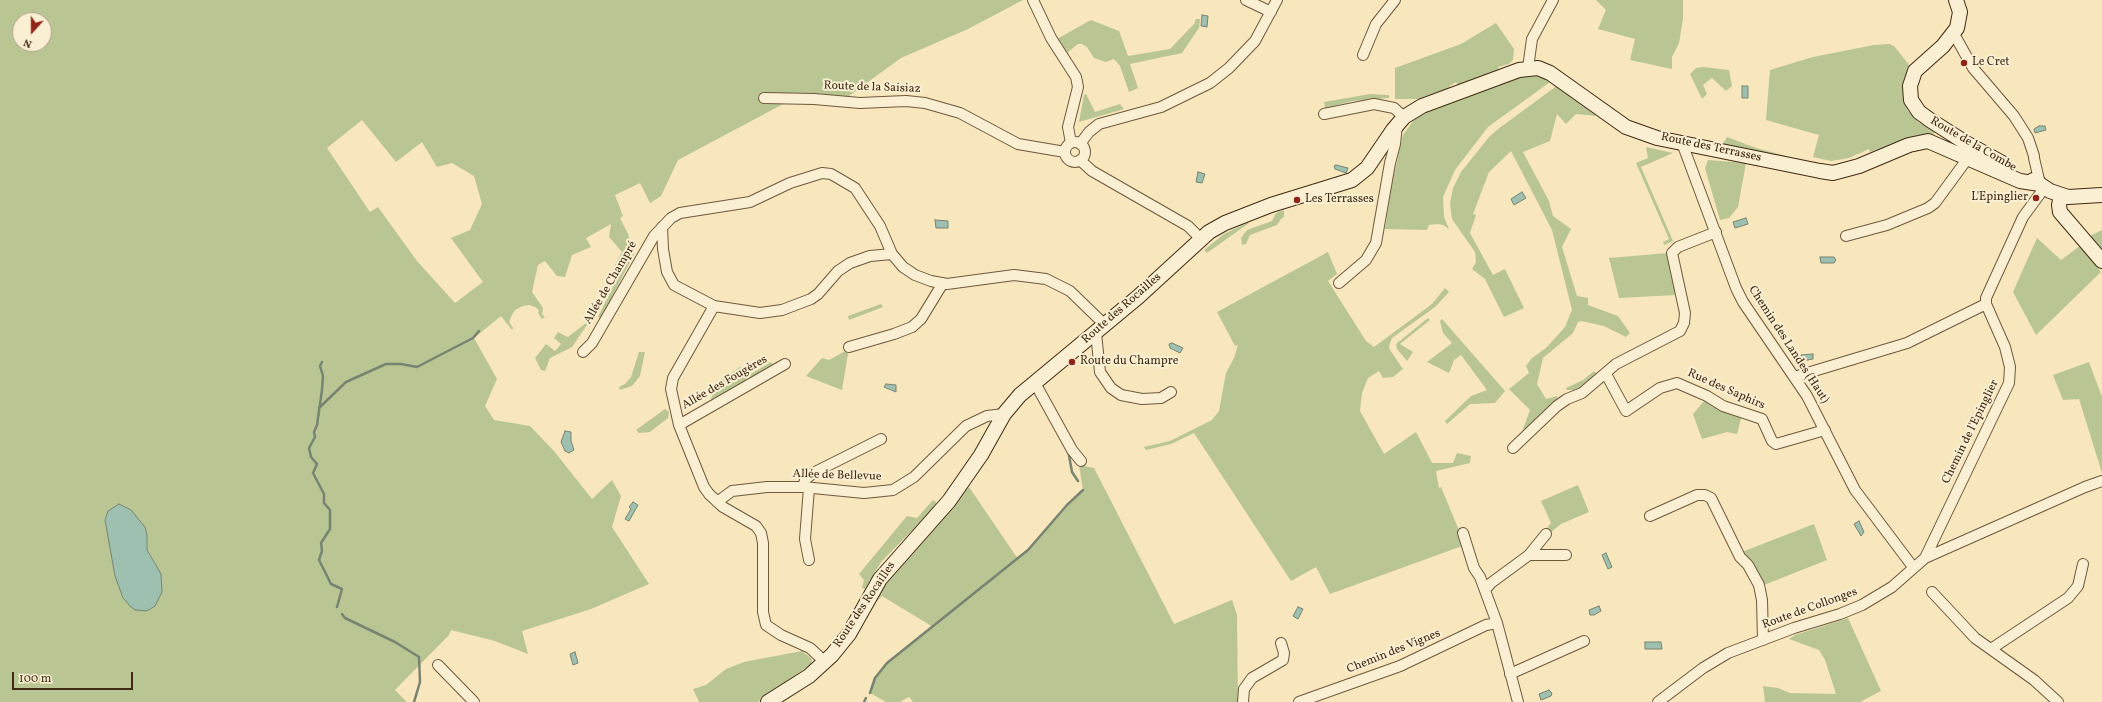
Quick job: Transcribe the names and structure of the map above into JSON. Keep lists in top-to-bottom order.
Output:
{
  "streets": {
    "street": [
      "Route de la Saisiaz",
      "Route de la Combe",
      "Route des Terrasses",
      "Allée de Champré",
      "Route des Rocailles",
      "Chemin des Landes (Haut)",
      "Allée des Fougères",
      "Rue des Saphirs",
      "Chemin de l'Epinglier",
      "Allée de Bellevue",
      "Route de Collonges",
      "Chemin des Vignes"
    ]
  },
  "crossings": [
    ["Route de la Combe", "Route des Terrasses"],
    ["Route des Terrasses", "Route des Rocailles"],
    ["Route des Terrasses", "Chemin des Landes (Haut)"],
    ["Route des Rocailles", "Allée de Bellevue"],
    ["Chemin des Landes (Haut)", "Rue des Saphirs"],
    ["Chemin des Landes (Haut)", "Route de Collonges"],
    ["Chemin de l'Epinglier", "Route de Collonges"]
  ],
  "places": [
    "Le Cret",
    "L'Epinglier",
    "Les Terrasses",
    "Route du Champre"
  ],
  "scale_bar": "100 m",
  "north": "bottom"
}
